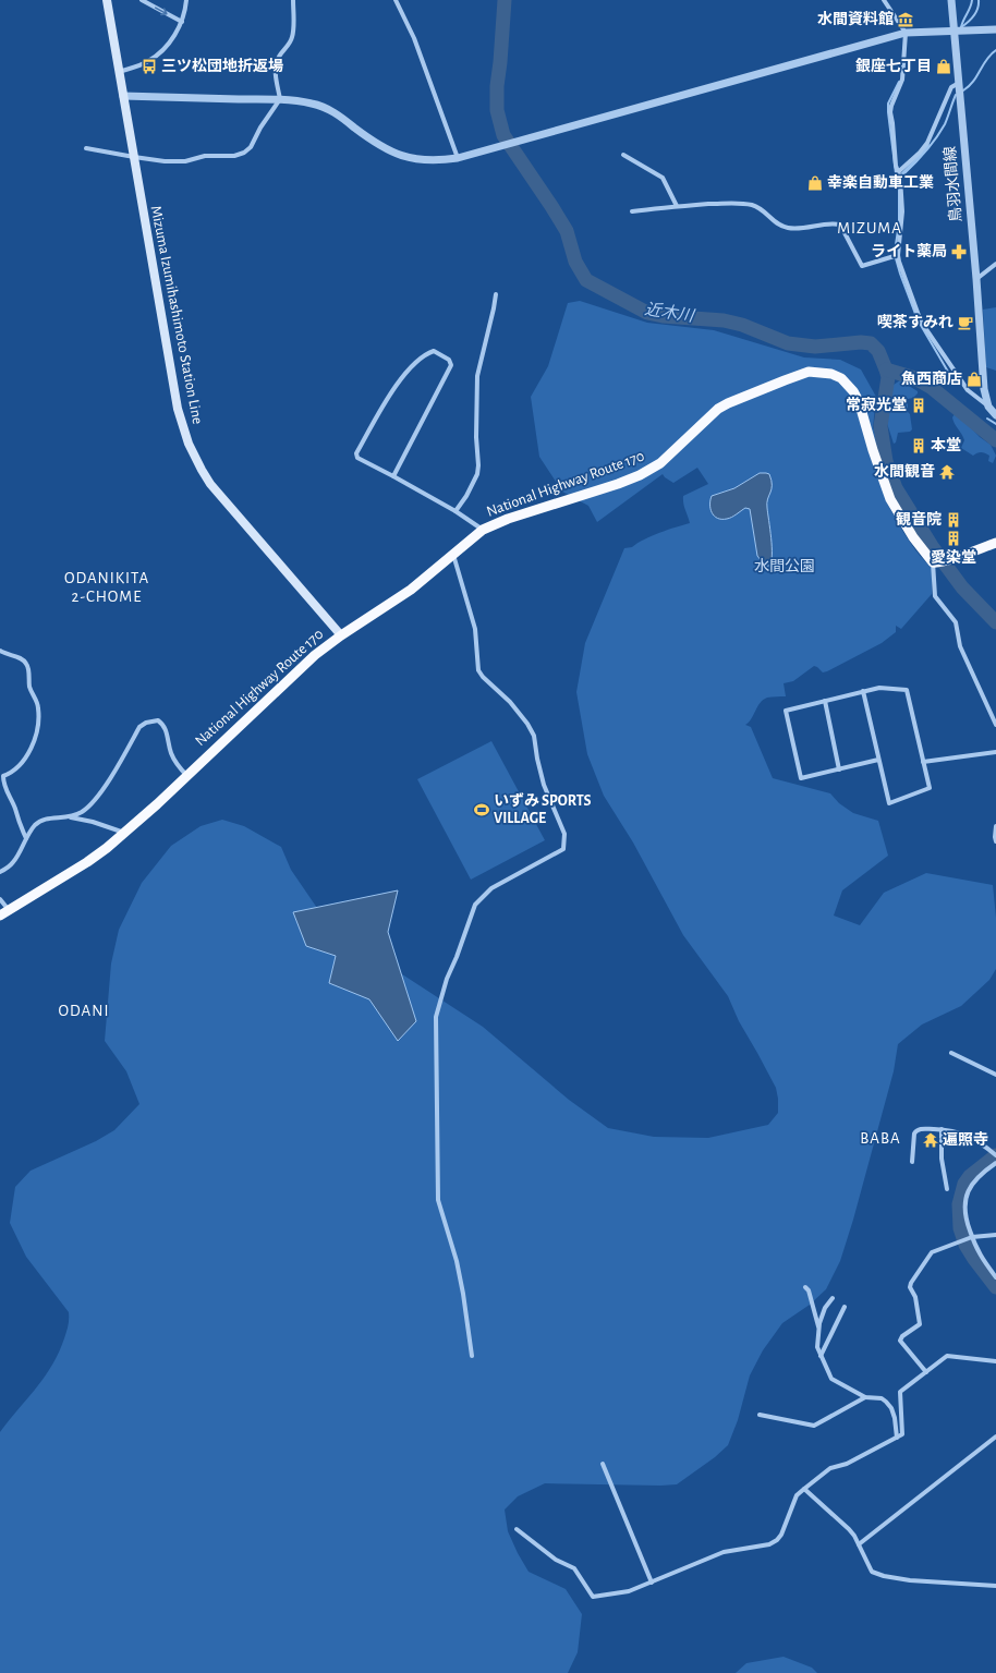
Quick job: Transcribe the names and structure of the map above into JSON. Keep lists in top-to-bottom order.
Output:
{
  "streets": {
    "highway": ["National Highway Route 170"],
    "main road": ["Mizuma Izumihashimoto Station Line"],
    "street": ["鳥羽水間線"]
  },
  "crossings": [
    ["Mizuma Izumihashimoto Station Line", "National Highway Route 170"]
  ],
  "districts": [
    "MIZUMA",
    "ODANIKITA 2-CHOME",
    "ODANI",
    "BABA"
  ],
  "water": ["近木川"],
  "parks": ["水間公園"],
  "places": {
    "museum": ["水間資料館"],
    "bus stop": ["三ツ松団地折返場"],
    "shop": ["銀座七丁目", "幸楽自動車工業", "魚西商店"],
    "pharmacy": ["ライト薬局"],
    "cafe": ["喫茶すみれ"],
    "building": [
      "常寂光堂",
      "本堂",
      "観音院",
      "愛染堂"
    ],
    "temple": ["水間観音", "遍照寺"],
    "sports": ["いずみ SPORTS VILLAGE"]
  }
}
